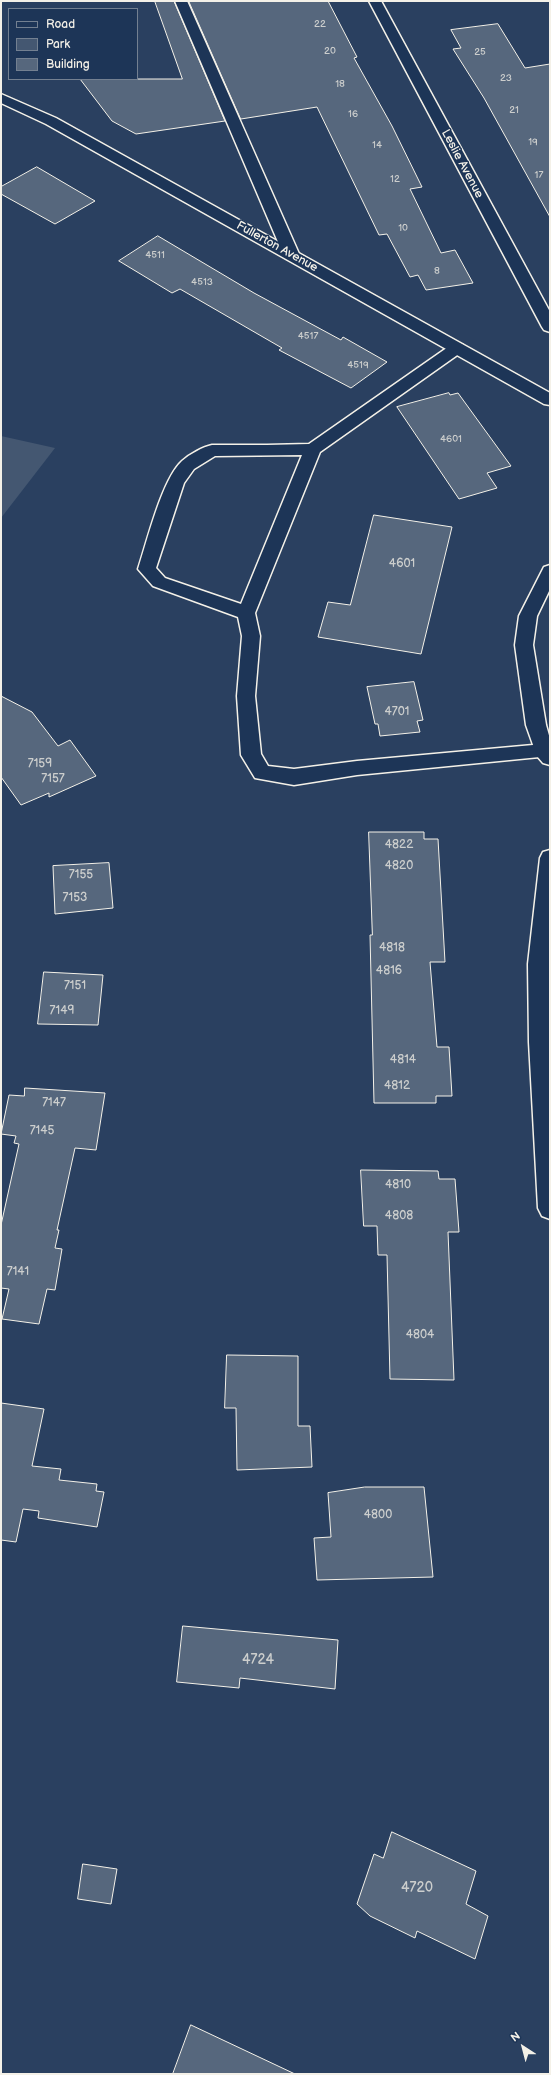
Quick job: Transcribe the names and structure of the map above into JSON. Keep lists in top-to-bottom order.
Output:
{
  "streets": {
    "street": ["Leslie Avenue", "Fullerton Avenue"]
  },
  "house_numbers": [
    "22",
    "20",
    "25",
    "23",
    "18",
    "21",
    "16",
    "19",
    "14",
    "17",
    "12",
    "10",
    "4511",
    "8",
    "4513",
    "4517",
    "4519",
    "4601",
    "4601",
    "4701",
    "7159",
    "7157",
    "4822",
    "4820",
    "7155",
    "7153",
    "4818",
    "4816",
    "7151",
    "7149",
    "4814",
    "4812",
    "7147",
    "7145",
    "4810",
    "4808",
    "7141",
    "4804",
    "4800",
    "4724",
    "4720"
  ],
  "legend": ["Road", "Park", "Building"],
  "north": "top left"
}
